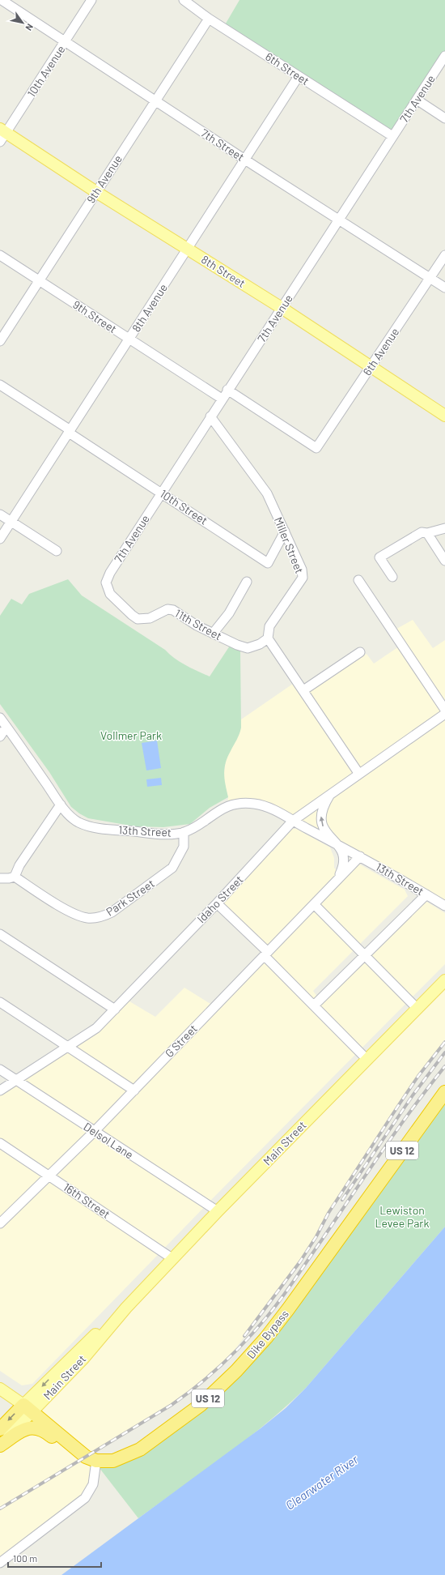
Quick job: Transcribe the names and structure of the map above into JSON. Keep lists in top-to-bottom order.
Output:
{
  "streets": {
    "highway": ["Main Street", "US 12", "Dike Bypass"],
    "main road": ["8th Street"],
    "street": [
      "6th Street",
      "10th Avenue",
      "7th Avenue",
      "7th Street",
      "9th Avenue",
      "8th Avenue",
      "9th Street",
      "6th Avenue",
      "10th Street",
      "Miller Street",
      "11th Street",
      "13th Street",
      "Park Street",
      "Idaho Street",
      "G Street",
      "Delsol Lane",
      "16th Street"
    ]
  },
  "crossings": [
    ["6th Street", "7th Avenue"],
    ["6th Street", "9th Avenue"],
    ["6th Street", "8th Avenue"],
    ["10th Avenue", "7th Street"],
    ["10th Avenue", "8th Street"],
    ["7th Avenue", "7th Street"],
    ["7th Avenue", "8th Street"],
    ["7th Avenue", "9th Street"],
    ["7th Avenue", "6th Avenue"],
    ["7th Avenue", "10th Street"],
    ["7th Avenue", "Miller Street"],
    ["7th Avenue", "11th Street"],
    ["7th Street", "9th Avenue"],
    ["7th Street", "8th Avenue"],
    ["7th Street", "6th Avenue"],
    ["9th Avenue", "8th Street"],
    ["9th Avenue", "9th Street"],
    ["8th Street", "8th Avenue"],
    ["8th Street", "6th Avenue"],
    ["8th Avenue", "9th Street"],
    ["8th Avenue", "10th Street"],
    ["10th Street", "Miller Street"],
    ["Miller Street", "11th Street"],
    ["13th Street", "Park Street"],
    ["13th Street", "Idaho Street"],
    ["13th Street", "G Street"],
    ["Idaho Street", "Delsol Lane"],
    ["G Street", "Delsol Lane"],
    ["G Street", "16th Street"],
    ["Delsol Lane", "Main Street"],
    ["Main Street", "US 12"],
    ["Main Street", "16th Street"],
    ["Main Street", "Dike Bypass"],
    ["US 12", "Dike Bypass"]
  ],
  "water": ["Clearwater River"],
  "parks": ["Vollmer Park", "Lewiston Levee Park"],
  "scale_bar": "100 m",
  "north": "bottom right"
}
